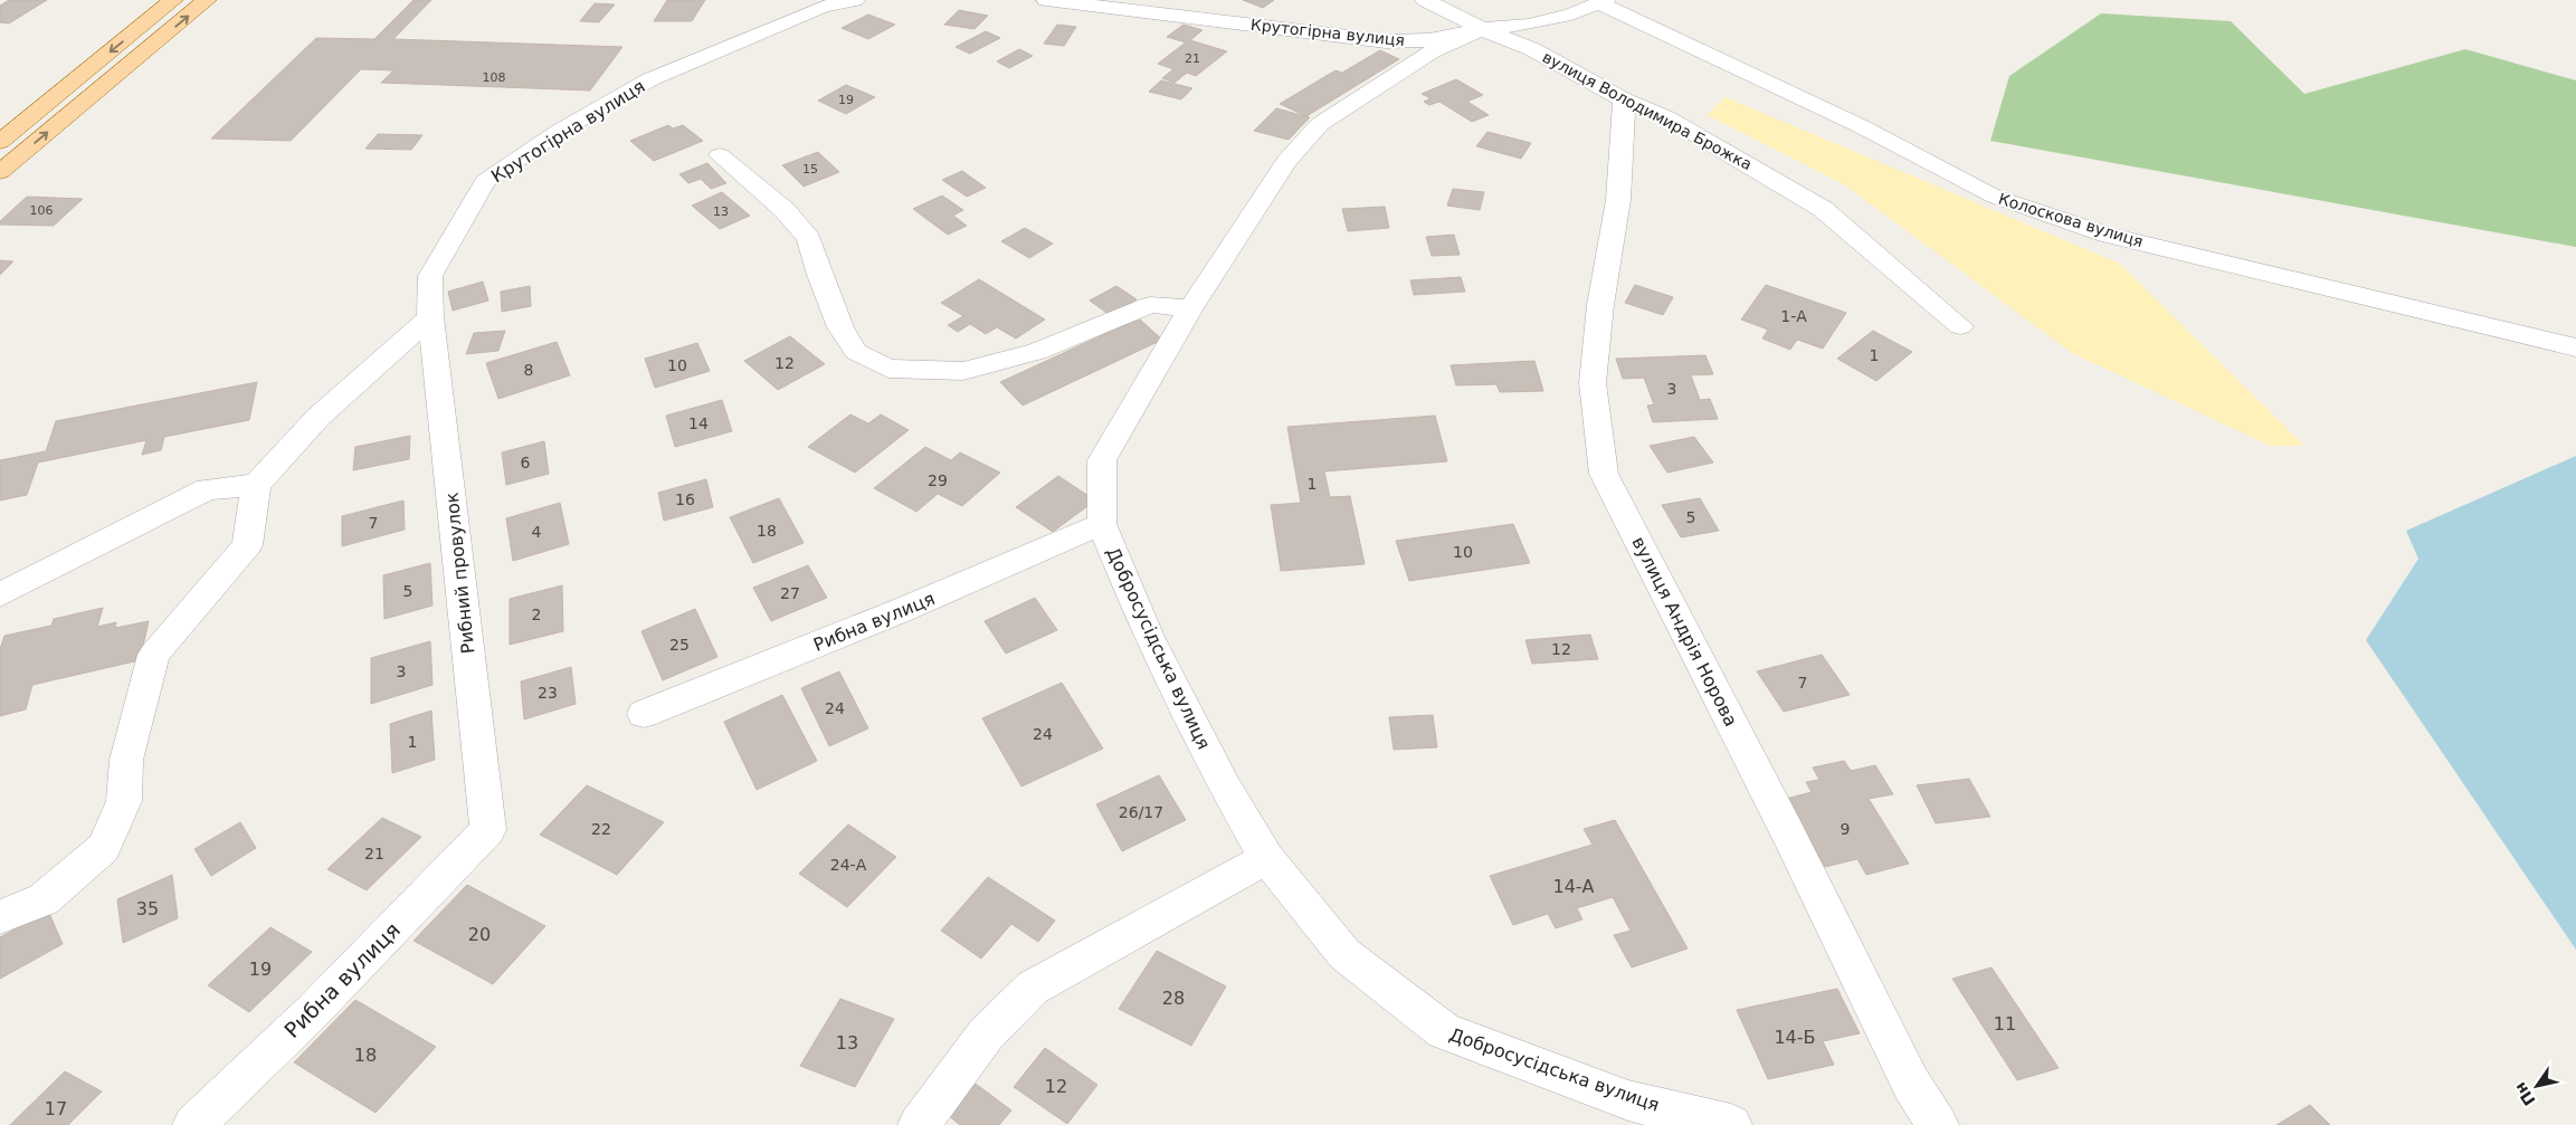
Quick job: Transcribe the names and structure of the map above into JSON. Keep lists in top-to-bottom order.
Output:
{
  "streets": {
    "street": [
      "Крутогірна вулиця",
      "вулиця Володимира Брожка",
      "Колоскова вулиця",
      "Рибний провулок",
      "Рибна вулиця",
      "вулиця Андрія Норова",
      "Добросусідська вулиця"
    ]
  },
  "crossings": [
    ["Крутогірна вулиця", "вулиця Володимира Брожка"],
    ["Крутогірна вулиця", "Колоскова вулиця"],
    ["Крутогірна вулиця", "Рибний провулок"],
    ["Крутогірна вулиця", "Добросусідська вулиця"],
    ["вулиця Володимира Брожка", "вулиця Андрія Норова"],
    ["вулиця Володимира Брожка", "Добросусідська вулиця"],
    ["Рибний провулок", "Рибна вулиця"],
    ["Рибна вулиця", "Добросусідська вулиця"]
  ],
  "house_numbers": [
    "21",
    "108",
    "19",
    "15",
    "106",
    "13",
    "1-А",
    "1",
    "12",
    "10",
    "8",
    "3",
    "14",
    "6",
    "29",
    "1",
    "16",
    "5",
    "7",
    "18",
    "4",
    "10",
    "5",
    "27",
    "2",
    "25",
    "12",
    "3",
    "7",
    "23",
    "24",
    "24",
    "1",
    "26/17",
    "22",
    "9",
    "21",
    "24-А",
    "14-А",
    "35",
    "20",
    "19",
    "28",
    "11",
    "14-Б",
    "13",
    "18",
    "12",
    "17"
  ],
  "north": "bottom left"
}
